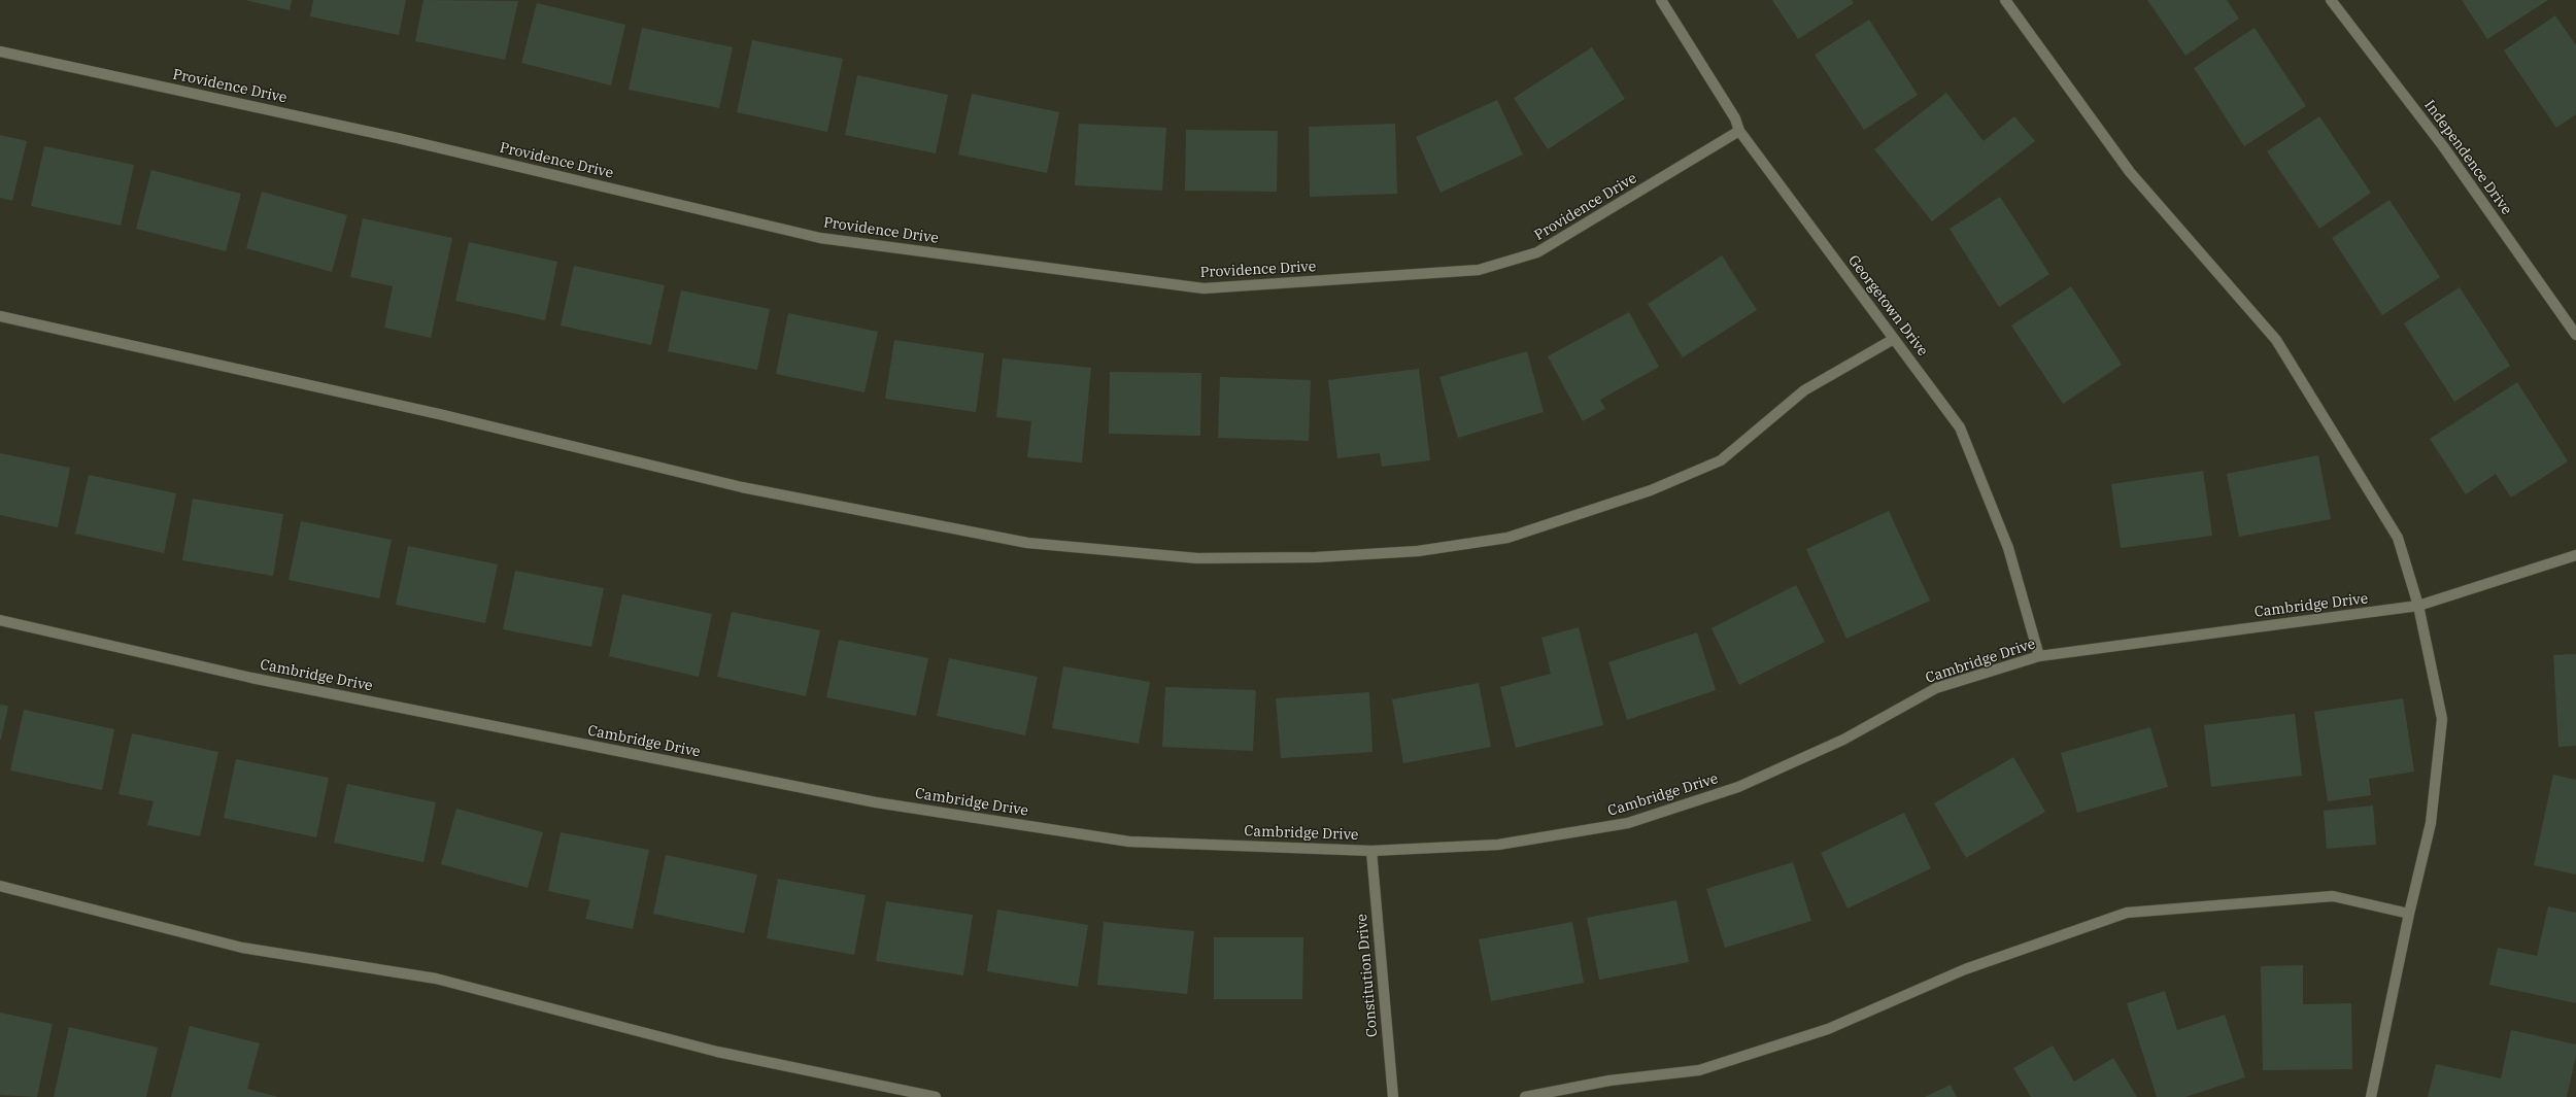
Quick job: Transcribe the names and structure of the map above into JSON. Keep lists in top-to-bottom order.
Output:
{
  "streets": {
    "street": [
      "Providence Drive",
      "Independence Drive",
      "Georgetown Drive",
      "Cambridge Drive",
      "Constitution Drive"
    ]
  },
  "crossings": [
    ["Providence Drive", "Georgetown Drive"],
    ["Georgetown Drive", "Cambridge Drive"],
    ["Cambridge Drive", "Constitution Drive"]
  ]
}
